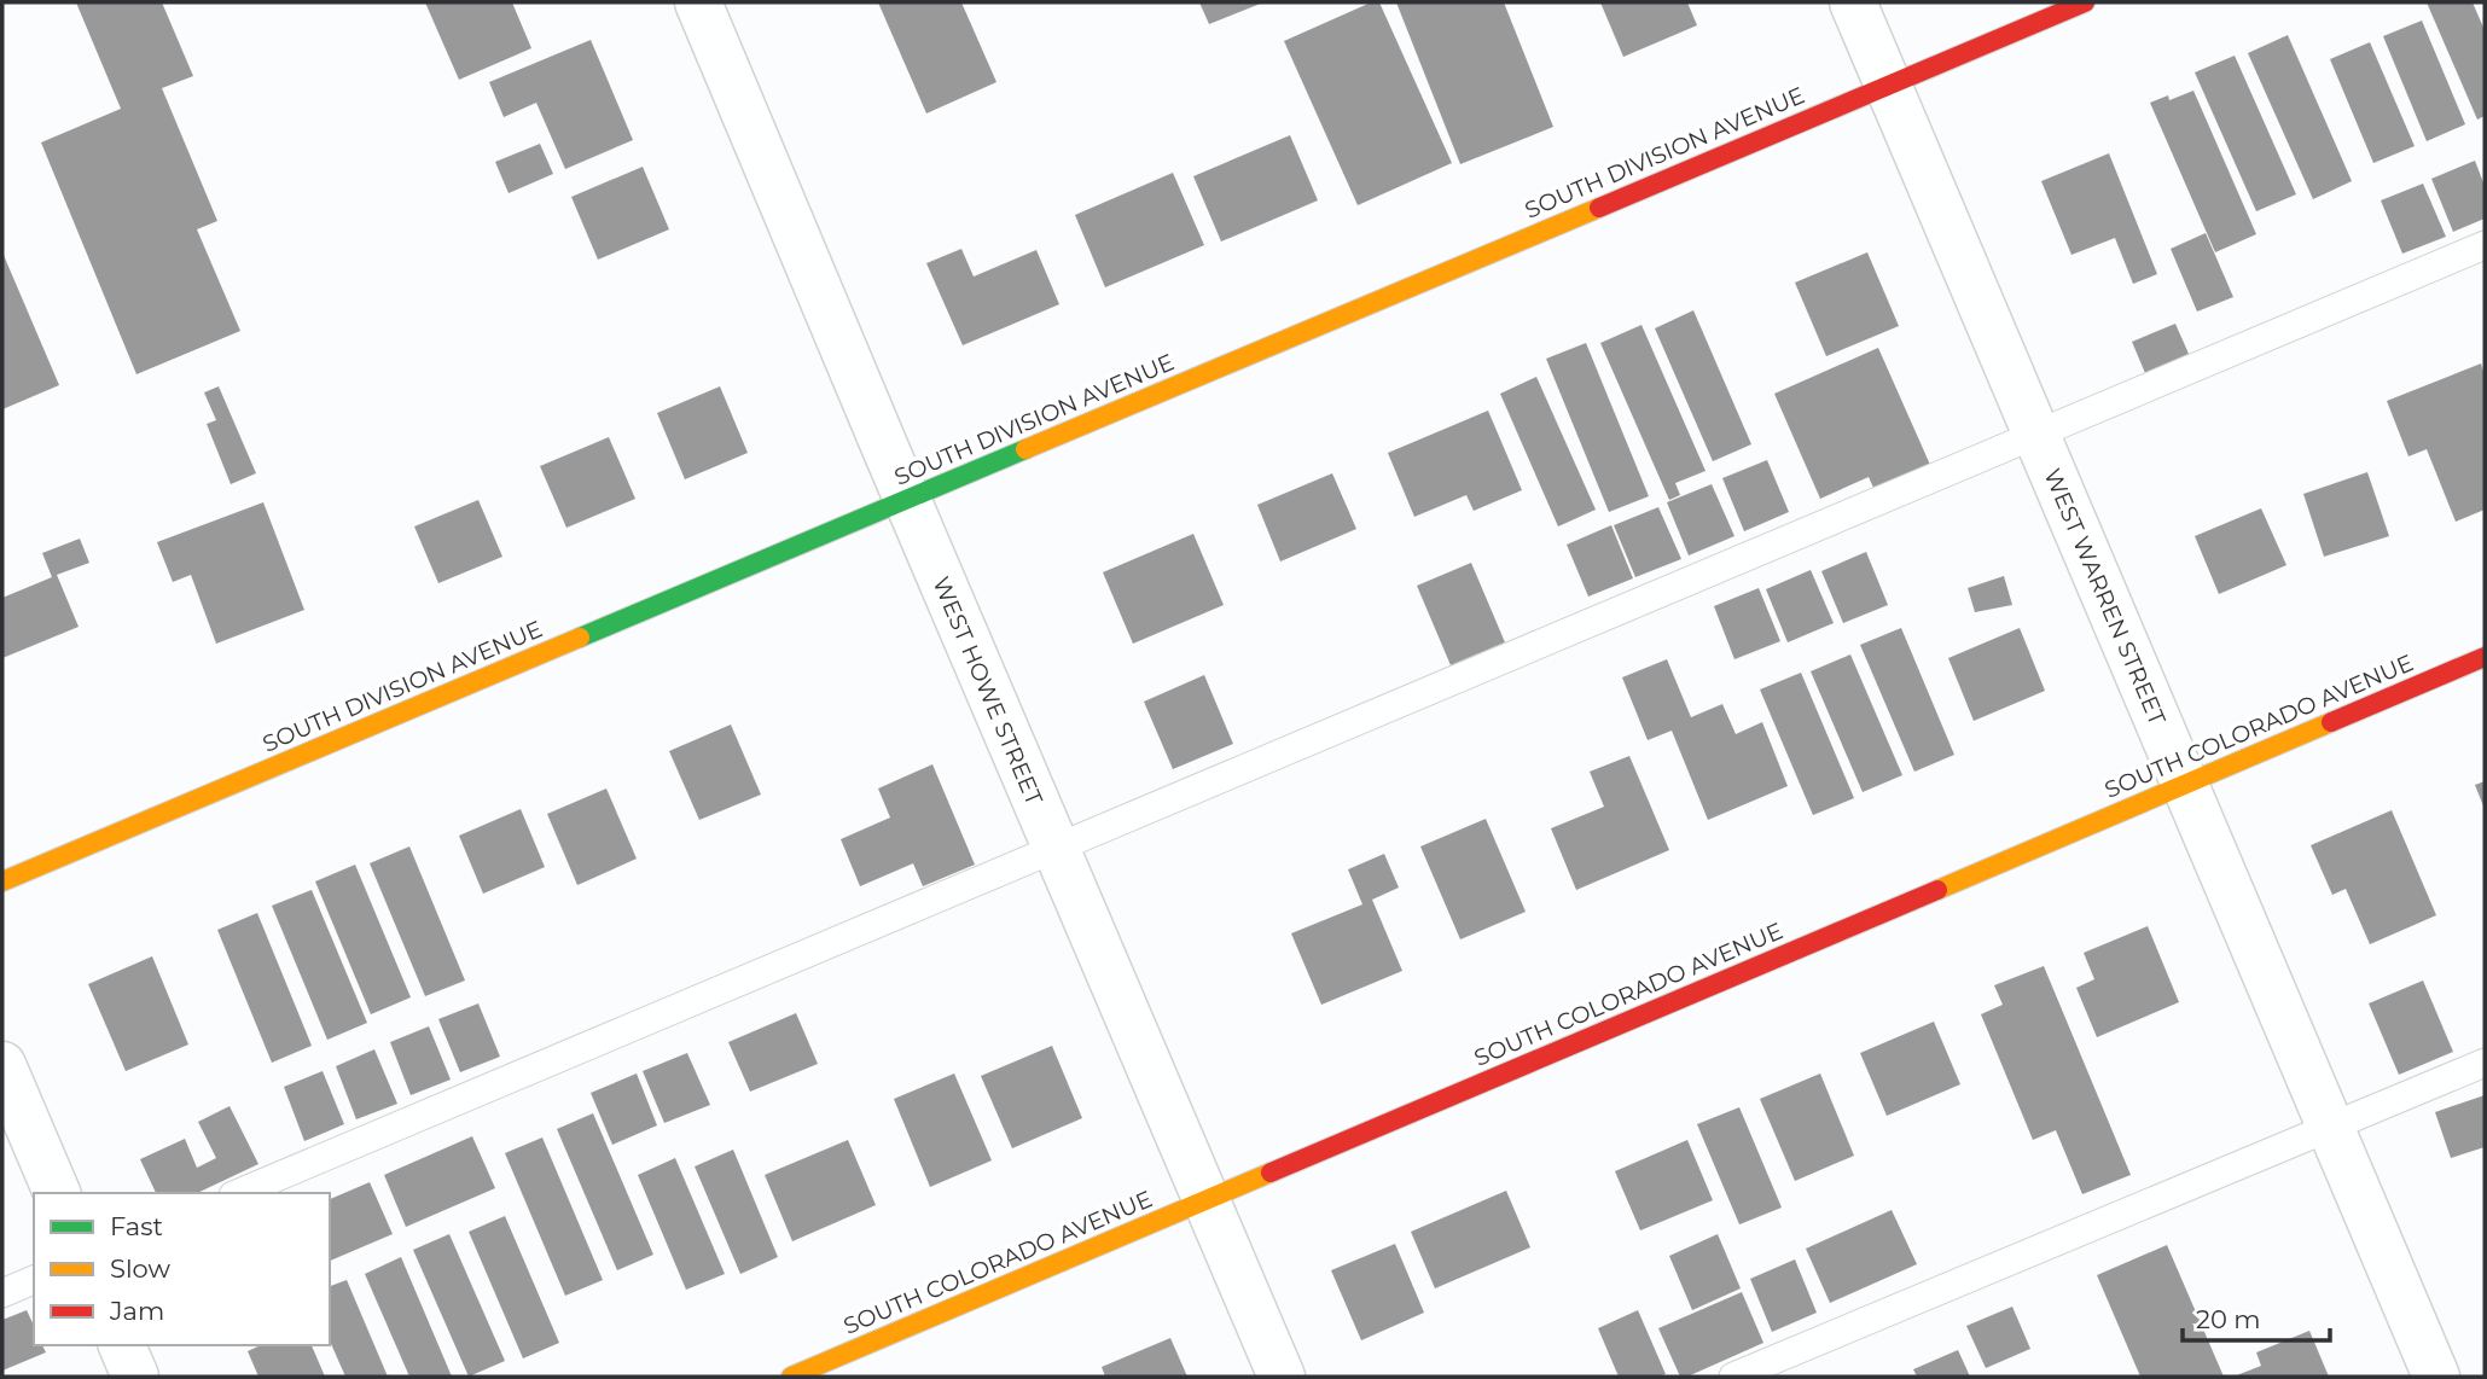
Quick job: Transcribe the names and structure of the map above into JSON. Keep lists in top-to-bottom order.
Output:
{
  "streets": {
    "street": [
      "SOUTH DIVISION AVENUE",
      "WEST WARREN STREET",
      "WEST HOWE STREET",
      "SOUTH COLORADO AVENUE"
    ]
  },
  "crossings": [
    ["SOUTH DIVISION AVENUE", "WEST WARREN STREET"],
    ["SOUTH DIVISION AVENUE", "WEST HOWE STREET"],
    ["WEST WARREN STREET", "SOUTH COLORADO AVENUE"],
    ["WEST HOWE STREET", "SOUTH COLORADO AVENUE"]
  ],
  "legend": ["Fast", "Slow", "Jam"],
  "scale_bar": "20 m"
}
